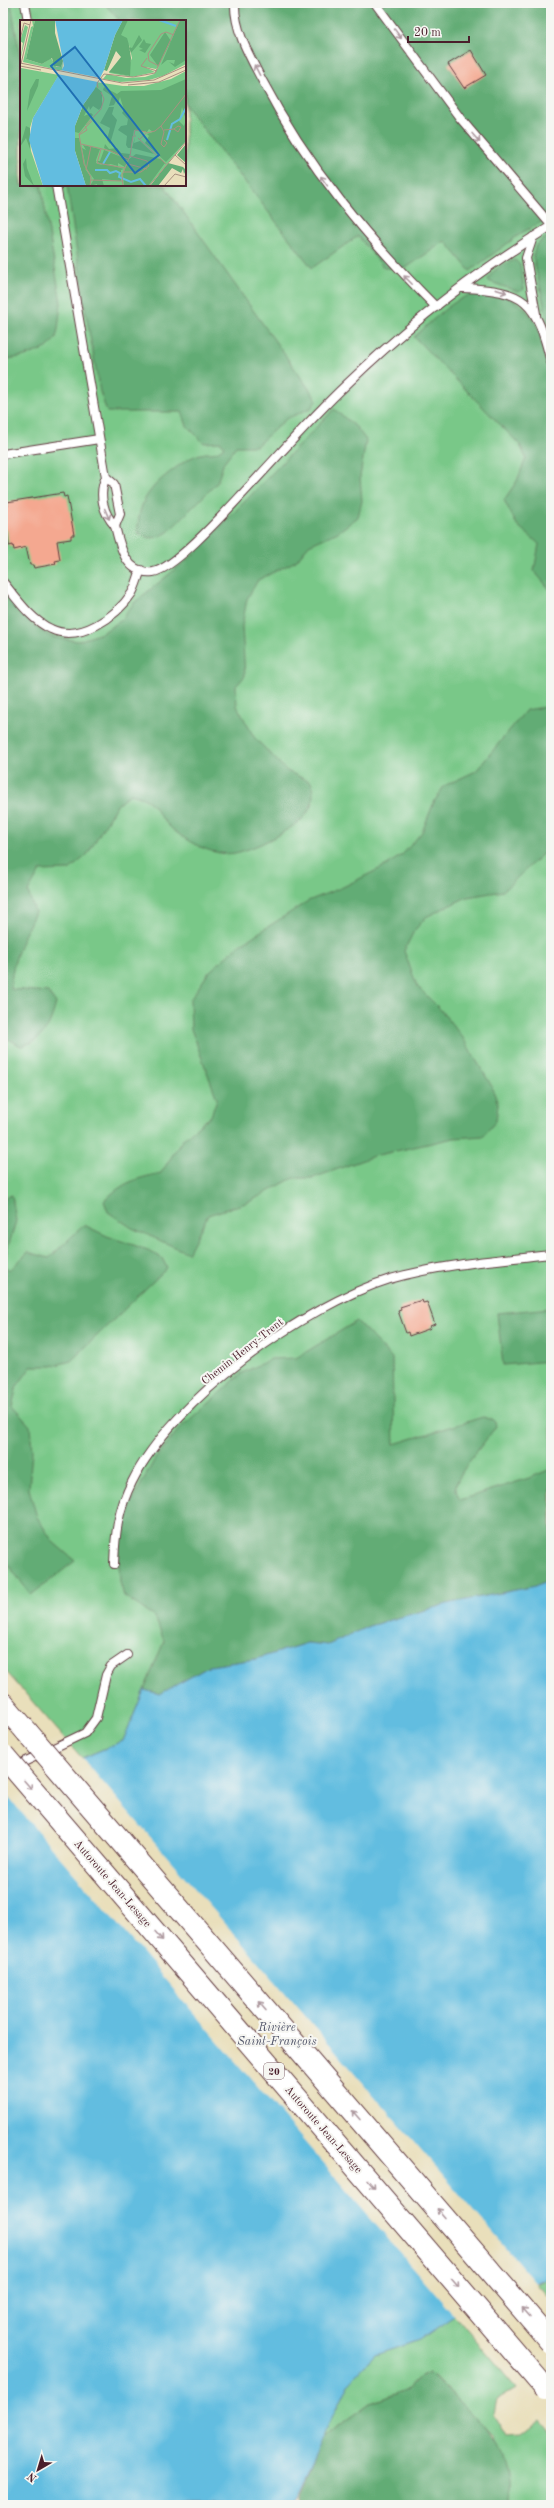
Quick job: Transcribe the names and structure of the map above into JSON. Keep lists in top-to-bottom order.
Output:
{
  "streets": {
    "highway": ["Autoroute Jean-Lesage", "20"],
    "lane": ["Chemin Henry-Trent"]
  },
  "water": ["Rivière Saint-François"],
  "scale_bar": "20 m",
  "north": "bottom left"
}
